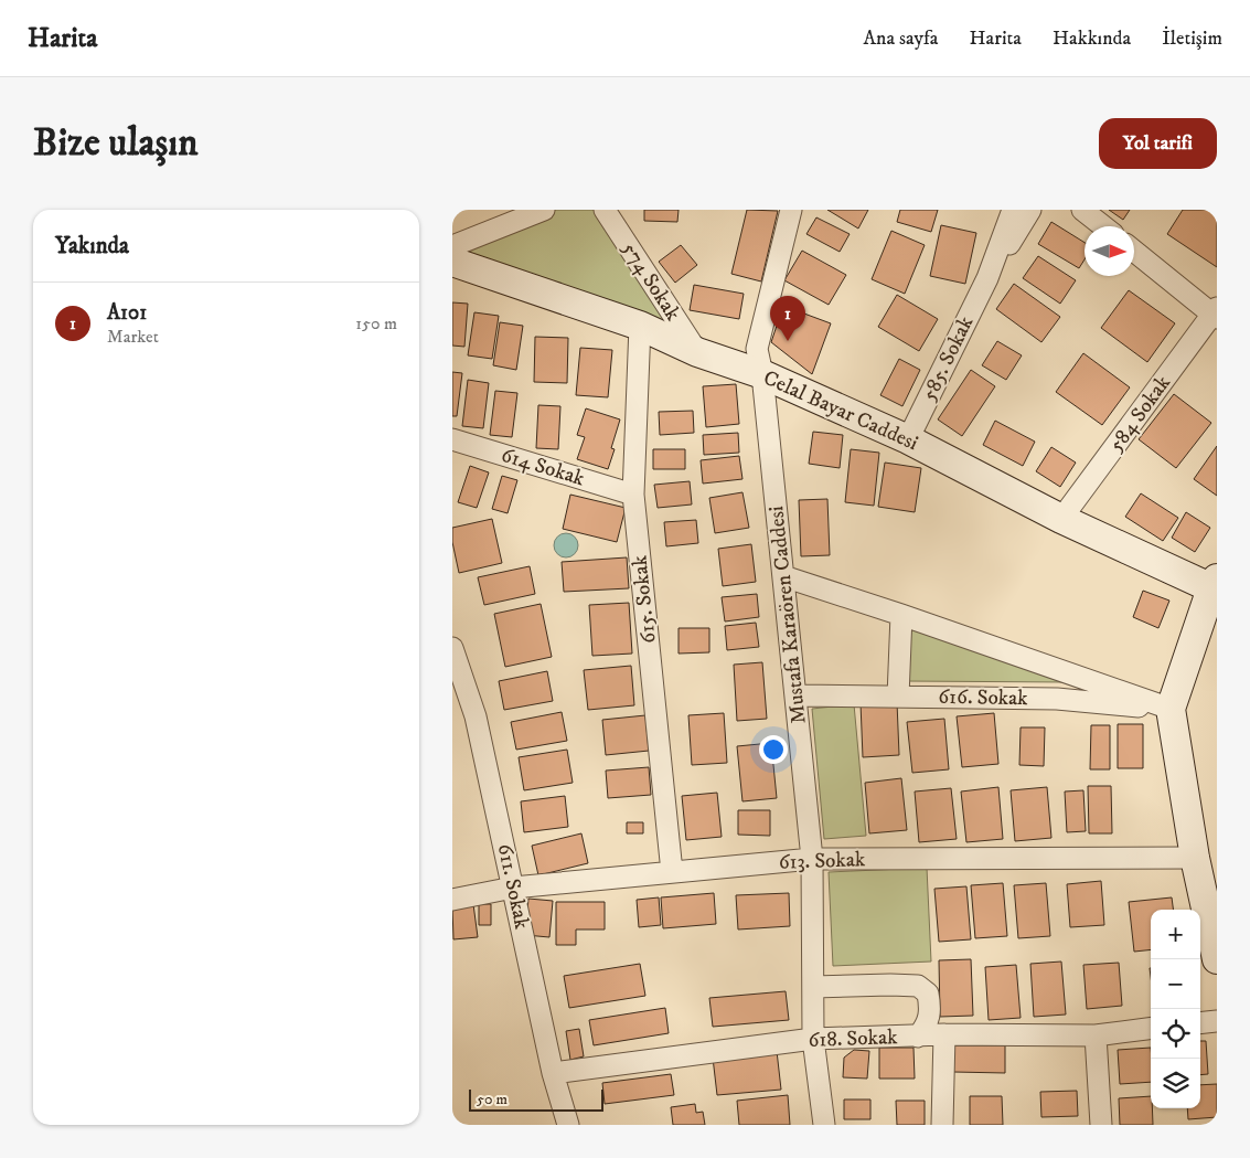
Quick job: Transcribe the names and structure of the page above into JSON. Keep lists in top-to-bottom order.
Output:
{
  "streets": {
    "street": [
      "574 Sokak",
      "585. Sokak",
      "Celal Bayar Caddesi",
      "584 Sokak",
      "614 Sokak",
      "615. Sokak",
      "Mustafa Karaören Caddesi",
      "616. Sokak",
      "613. Sokak",
      "611. Sokak",
      "618. Sokak"
    ]
  },
  "crossings": [
    ["574 Sokak", "Celal Bayar Caddesi"],
    ["585. Sokak", "Celal Bayar Caddesi"],
    ["Celal Bayar Caddesi", "584 Sokak"],
    ["Celal Bayar Caddesi", "615. Sokak"],
    ["Celal Bayar Caddesi", "Mustafa Karaören Caddesi"],
    ["614 Sokak", "615. Sokak"],
    ["615. Sokak", "613. Sokak"],
    ["Mustafa Karaören Caddesi", "616. Sokak"],
    ["Mustafa Karaören Caddesi", "613. Sokak"],
    ["Mustafa Karaören Caddesi", "618. Sokak"],
    ["613. Sokak", "611. Sokak"],
    ["611. Sokak", "618. Sokak"]
  ],
  "scale_bar": "50 m",
  "north": "right",
  "page": {
    "header": "Harita",
    "nav": [
      "Ana sayfa",
      "Harita",
      "Hakkında",
      "İletişim"
    ],
    "buttons": "Yol tarifi",
    "title": "Bize ulaşın",
    "heading": "Yakında",
    "list": [
      {
        "mark": "1",
        "name": "A101",
        "note": "Market",
        "value": "150 m"
      }
    ],
    "pins": "1",
    "map_buttons": ["+", "−"],
    "scale": "50 m"
  }
}
